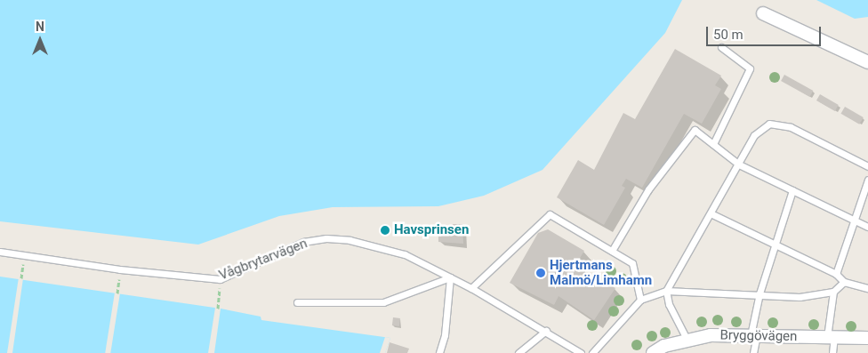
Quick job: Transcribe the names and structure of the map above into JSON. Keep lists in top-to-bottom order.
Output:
{
  "streets": {
    "street": ["Bryggövägen"],
    "lane": ["Vågbrytarvägen"]
  },
  "places": ["Havsprinsen", "Hjertmans Malmö/Limhamn"],
  "scale_bar": "50 m",
  "north": "top"
}
